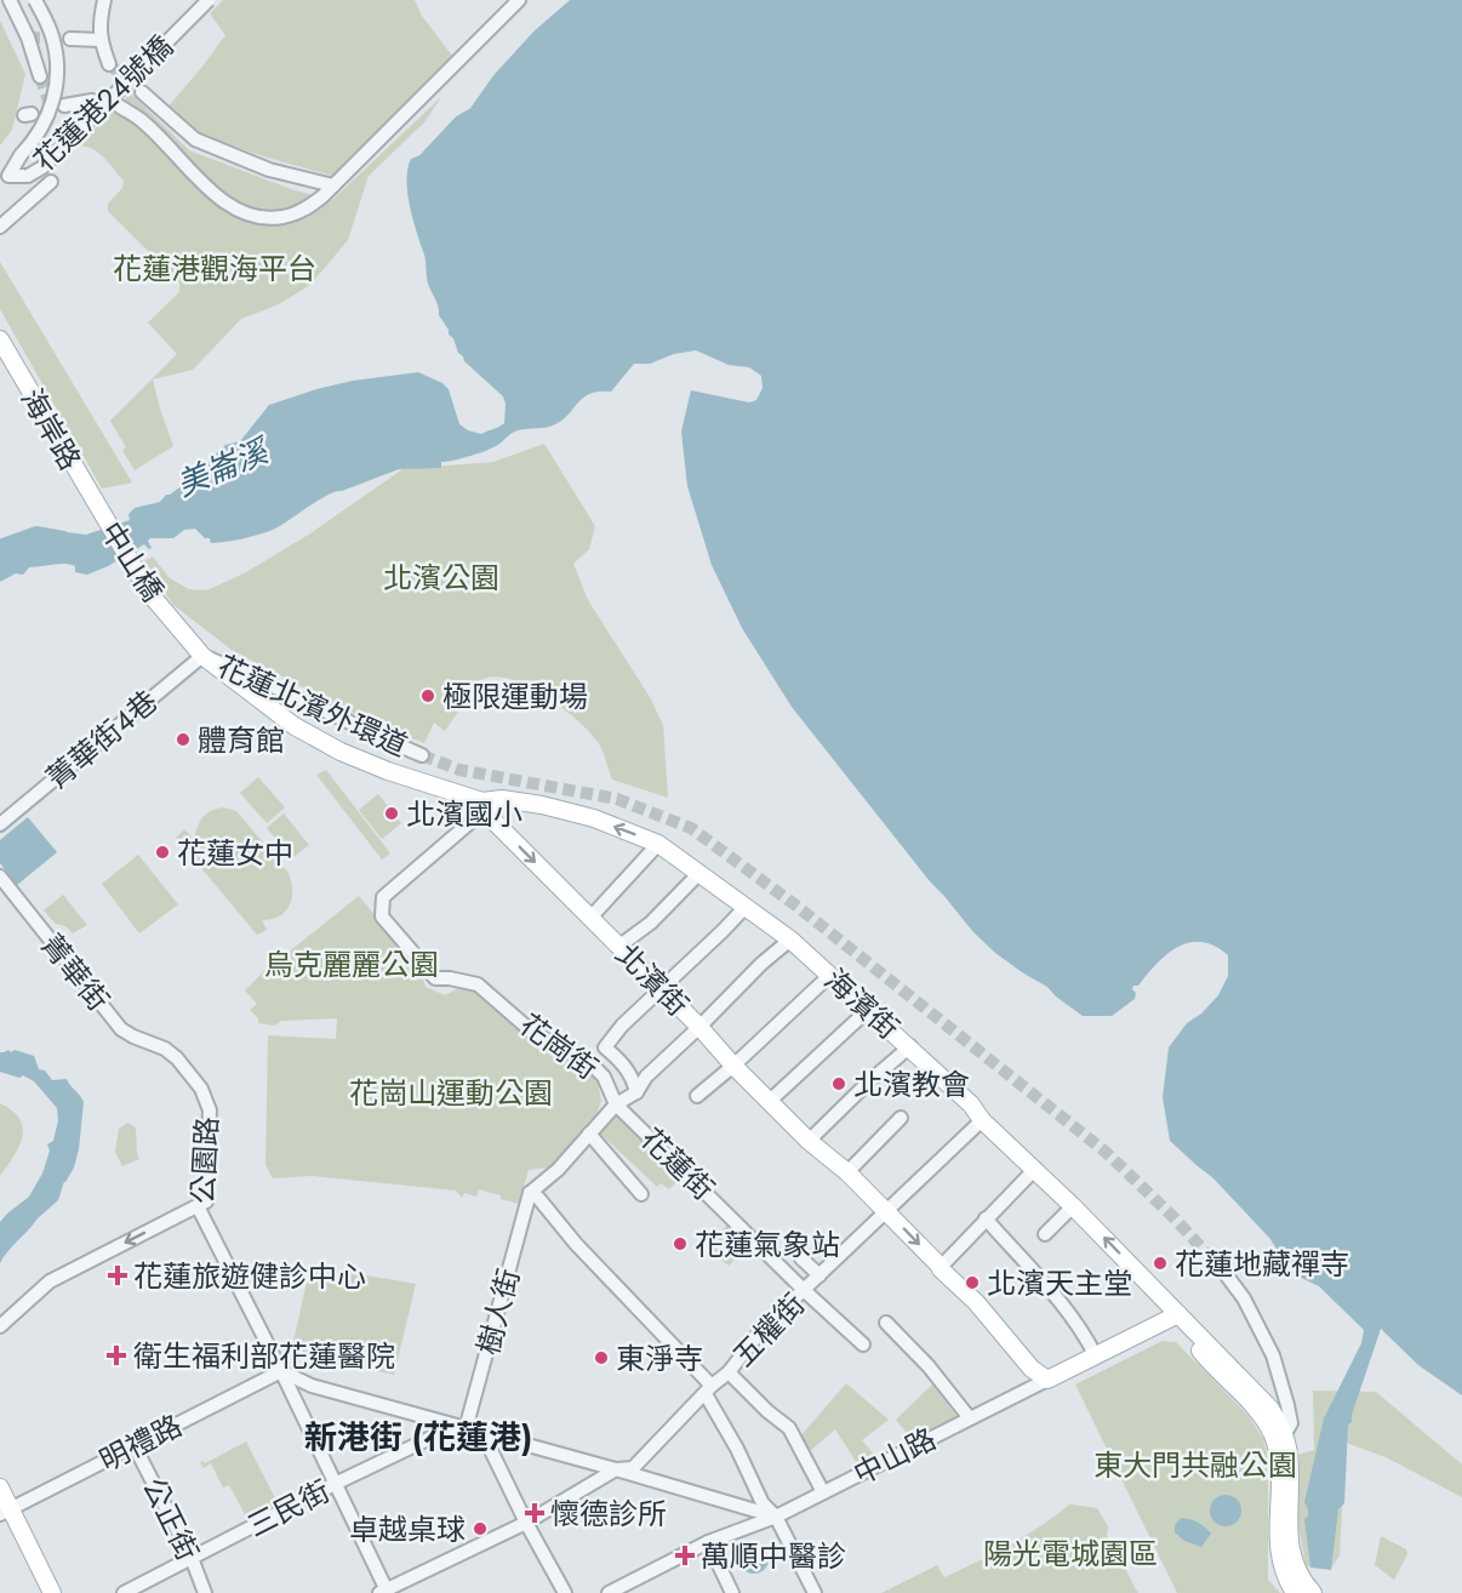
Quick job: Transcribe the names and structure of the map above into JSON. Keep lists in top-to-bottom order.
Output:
{
  "streets": {
    "main road": [
      "海岸路",
      "中山橋",
      "北濱街",
      "海濱街",
      "中山路"
    ],
    "street": [
      "花蓮港24號橋",
      "花蓮北濱外環道",
      "菁華街4巷",
      "菁華街",
      "花崗街",
      "公園路",
      "花蓮街",
      "樹人街",
      "五權街",
      "明禮路",
      "三民街",
      "公正街"
    ]
  },
  "crossings": [
    ["海岸路", "中山橋"],
    ["中山橋", "花蓮北濱外環道"],
    ["中山橋", "菁華街4巷"],
    ["花蓮北濱外環道", "菁華街4巷"],
    ["菁華街", "公園路"],
    ["北濱街", "海濱街"],
    ["北濱街", "花崗街"],
    ["北濱街", "五權街"],
    ["北濱街", "中山路"],
    ["海濱街", "花崗街"],
    ["海濱街", "五權街"],
    ["海濱街", "中山路"],
    ["花崗街", "花蓮街"],
    ["花崗街", "樹人街"],
    ["公園路", "五權街"],
    ["公園路", "明禮路"],
    ["公園路", "三民街"],
    ["花蓮街", "五權街"],
    ["樹人街", "三民街"],
    ["明禮路", "公正街"],
    ["三民街", "公正街"]
  ],
  "districts": ["新港街 (花蓮港)"],
  "water": ["美崙溪"],
  "parks": [
    "花蓮港觀海平台",
    "北濱公園",
    "烏克麗麗公園",
    "花崗山運動公園",
    "東大門共融公園",
    "陽光電城園區"
  ],
  "places": {
    "other": [
      "極限運動場",
      "體育館",
      "北濱國小",
      "花蓮女中",
      "北濱教會",
      "花蓮氣象站",
      "花蓮地藏禪寺",
      "北濱天主堂",
      "東淨寺",
      "卓越桌球"
    ],
    "health": [
      "花蓮旅遊健診中心",
      "衛生福利部花蓮醫院",
      "懷德診所",
      "萬順中醫診"
    ]
  }
}
